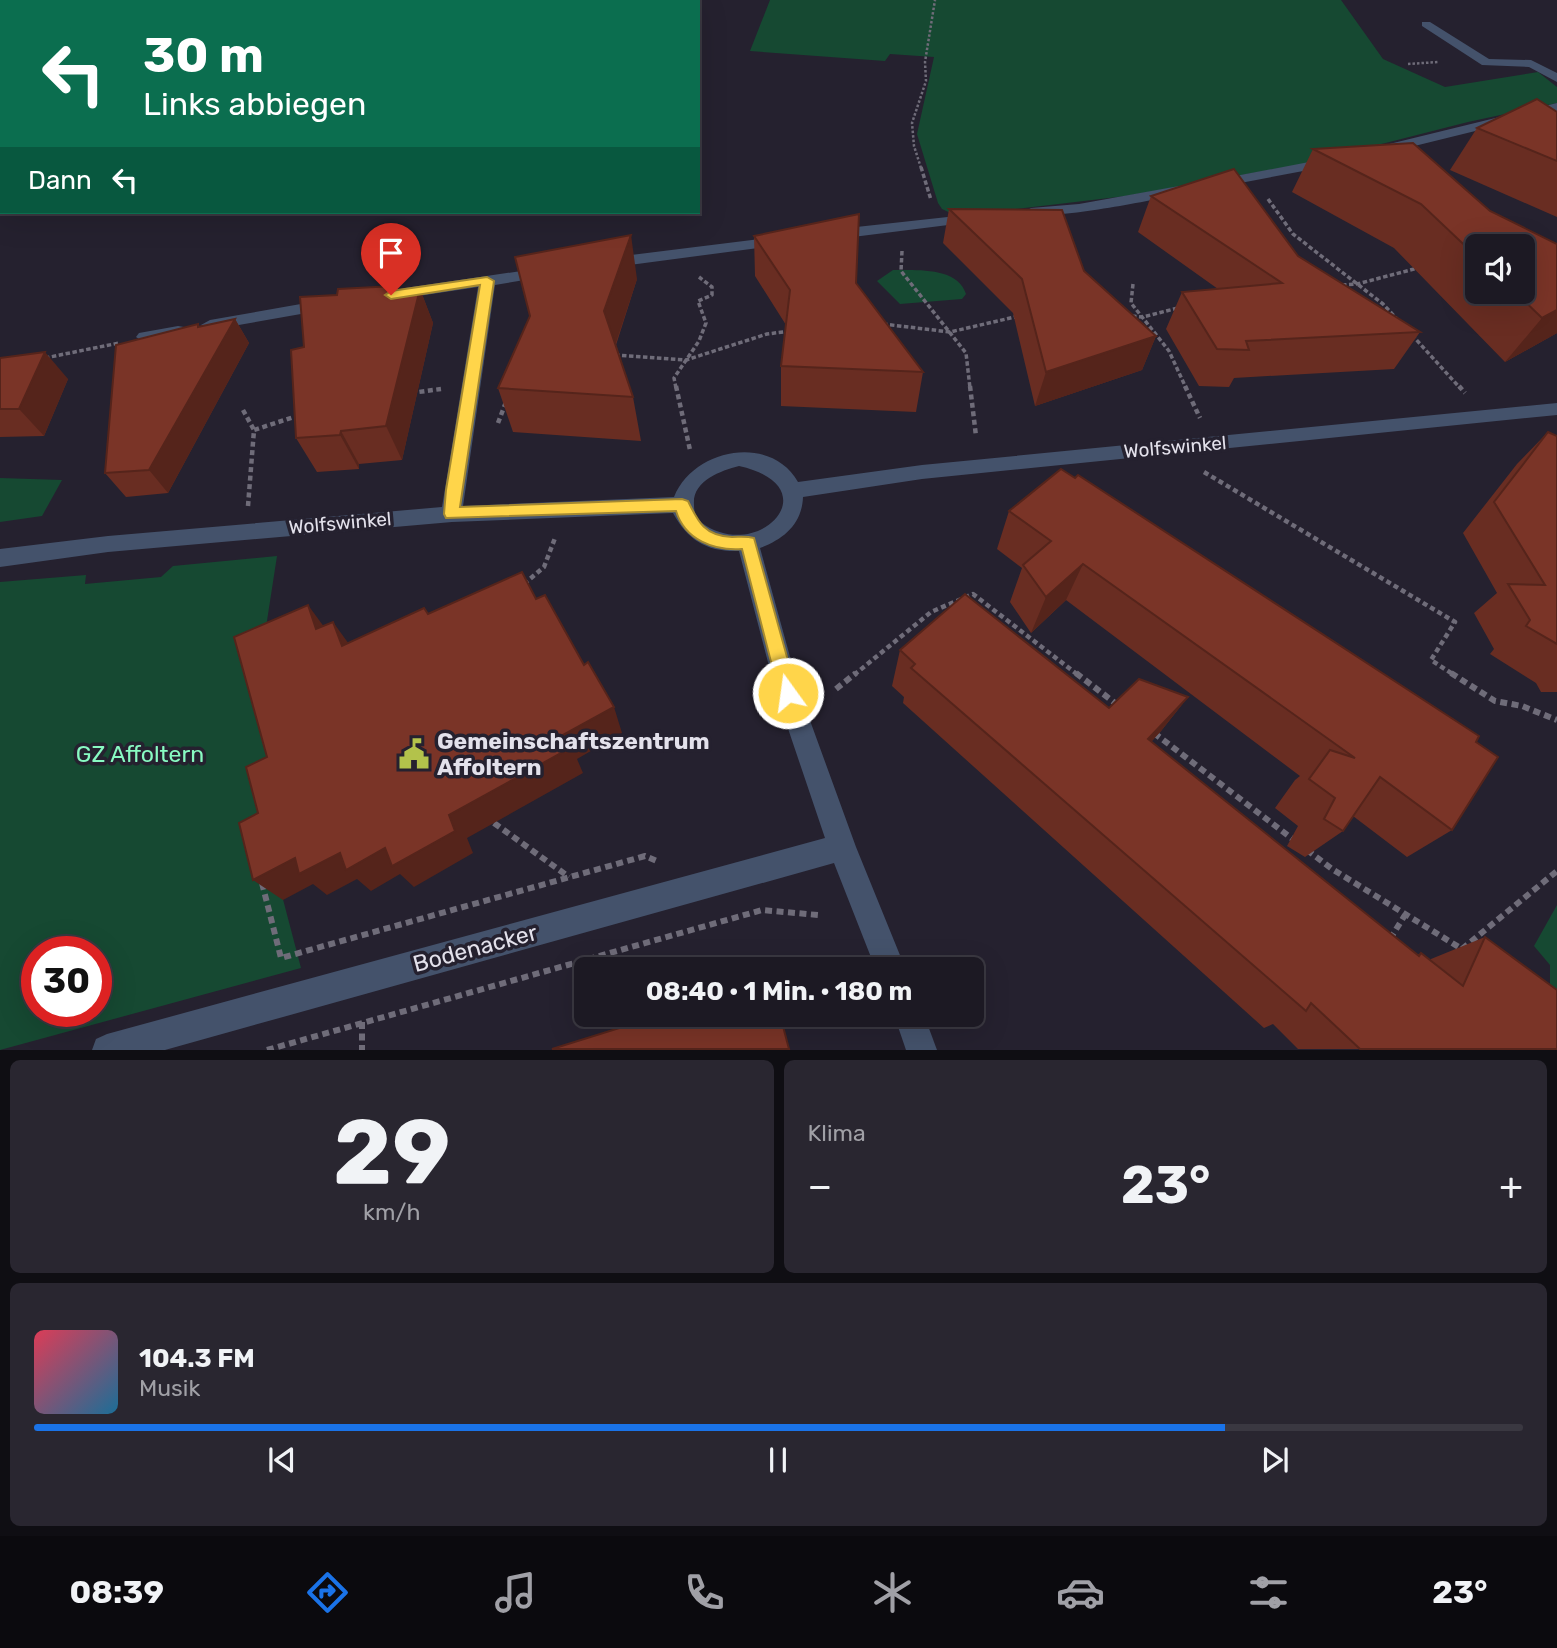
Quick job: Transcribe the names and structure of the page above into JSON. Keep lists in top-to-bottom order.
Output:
{
  "streets": {
    "street": ["Wolfswinkel", "Bodenacker"]
  },
  "parks": ["GZ Affoltern"],
  "places": {
    "public building": ["Gemeinschaftszentrum Affoltern"]
  },
  "page": {
    "turn": ["30 m", "Links abbiegen"],
    "then": "Dann",
    "limit": "30",
    "trip": "08:40 · 1 Min. · 180 m",
    "tile": [
      ["29", "km/h"],
      "Klima"
    ],
    "heat": ["−", "23°", "+"],
    "song": ["104.3 FM", "Musik"],
    "tabs": ["08:39", "23°"]
  }
}
